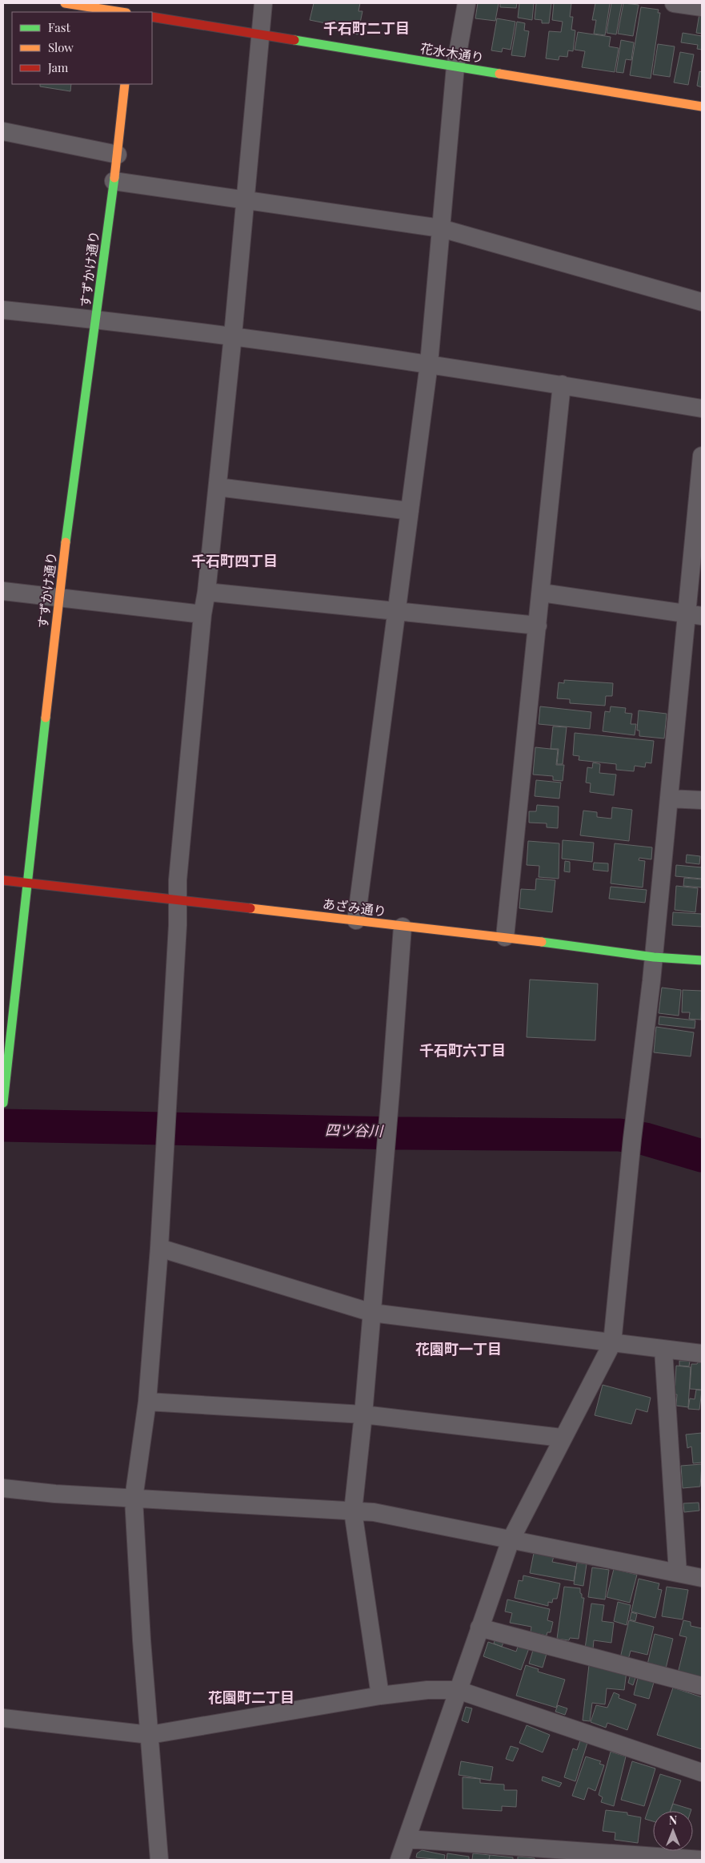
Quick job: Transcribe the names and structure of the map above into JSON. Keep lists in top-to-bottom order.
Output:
{
  "streets": {
    "street": ["花水木通り", "すずかけ通り", "あざみ通り"]
  },
  "crossings": [
    ["すずかけ通り", "あざみ通り"]
  ],
  "districts": [
    "千石町二丁目",
    "千石町四丁目",
    "千石町六丁目",
    "花園町一丁目",
    "花園町二丁目"
  ],
  "water": ["四ツ谷川"],
  "legend": ["Fast", "Slow", "Jam"],
  "north": "top"
}
